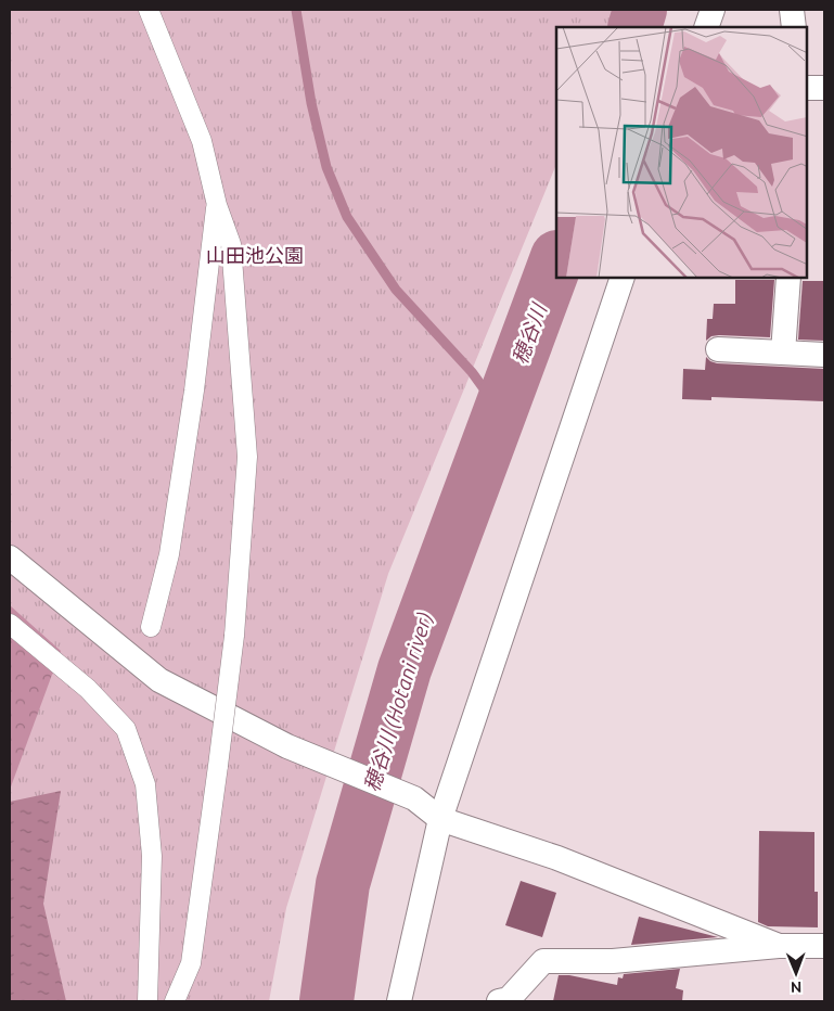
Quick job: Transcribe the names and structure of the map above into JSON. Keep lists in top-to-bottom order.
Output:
{
  "water": ["穂谷川", "穂谷川 (Hotani river)"],
  "parks": ["山田池公園"],
  "north": "bottom"
}
